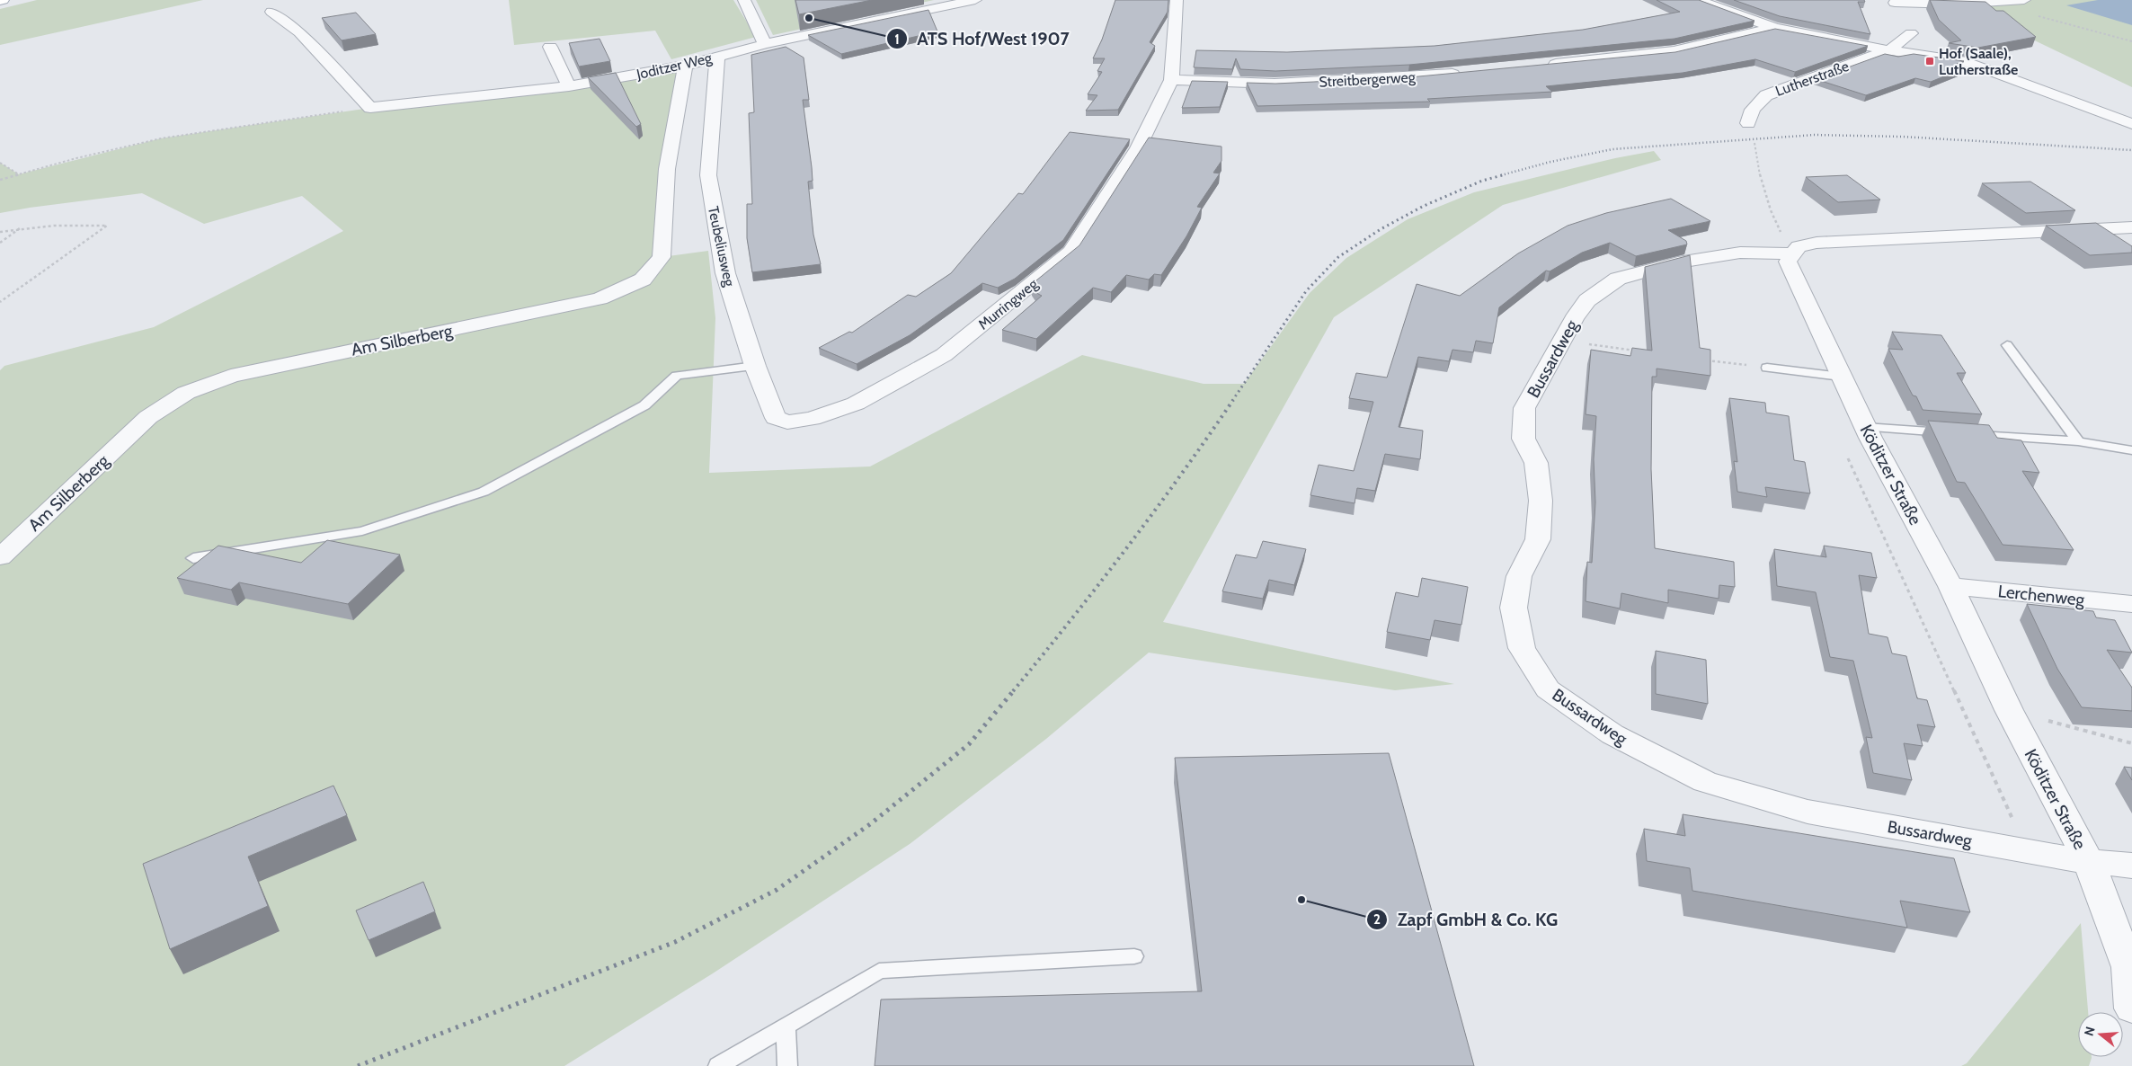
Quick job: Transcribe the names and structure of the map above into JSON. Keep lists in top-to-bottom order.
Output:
{
  "streets": {
    "street": [
      "Joditzer Weg",
      "Lutherstraße",
      "Streitbergerweg",
      "Teubeliusweg",
      "Murringweg",
      "Am Silberberg",
      "Bussardweg",
      "Köditzer Straße",
      "Lerchenweg"
    ]
  },
  "crossings": [
    ["Joditzer Weg", "Teubeliusweg"],
    ["Joditzer Weg", "Am Silberberg"],
    ["Streitbergerweg", "Murringweg"],
    ["Teubeliusweg", "Murringweg"],
    ["Bussardweg", "Köditzer Straße"],
    ["Köditzer Straße", "Lerchenweg"]
  ],
  "places": {
    "other": ["ATS Hof/West 1907", "Zapf GmbH & Co. KG"],
    "transit": ["Hof (Saale), Lutherstraße"]
  },
  "north": "left"
}
